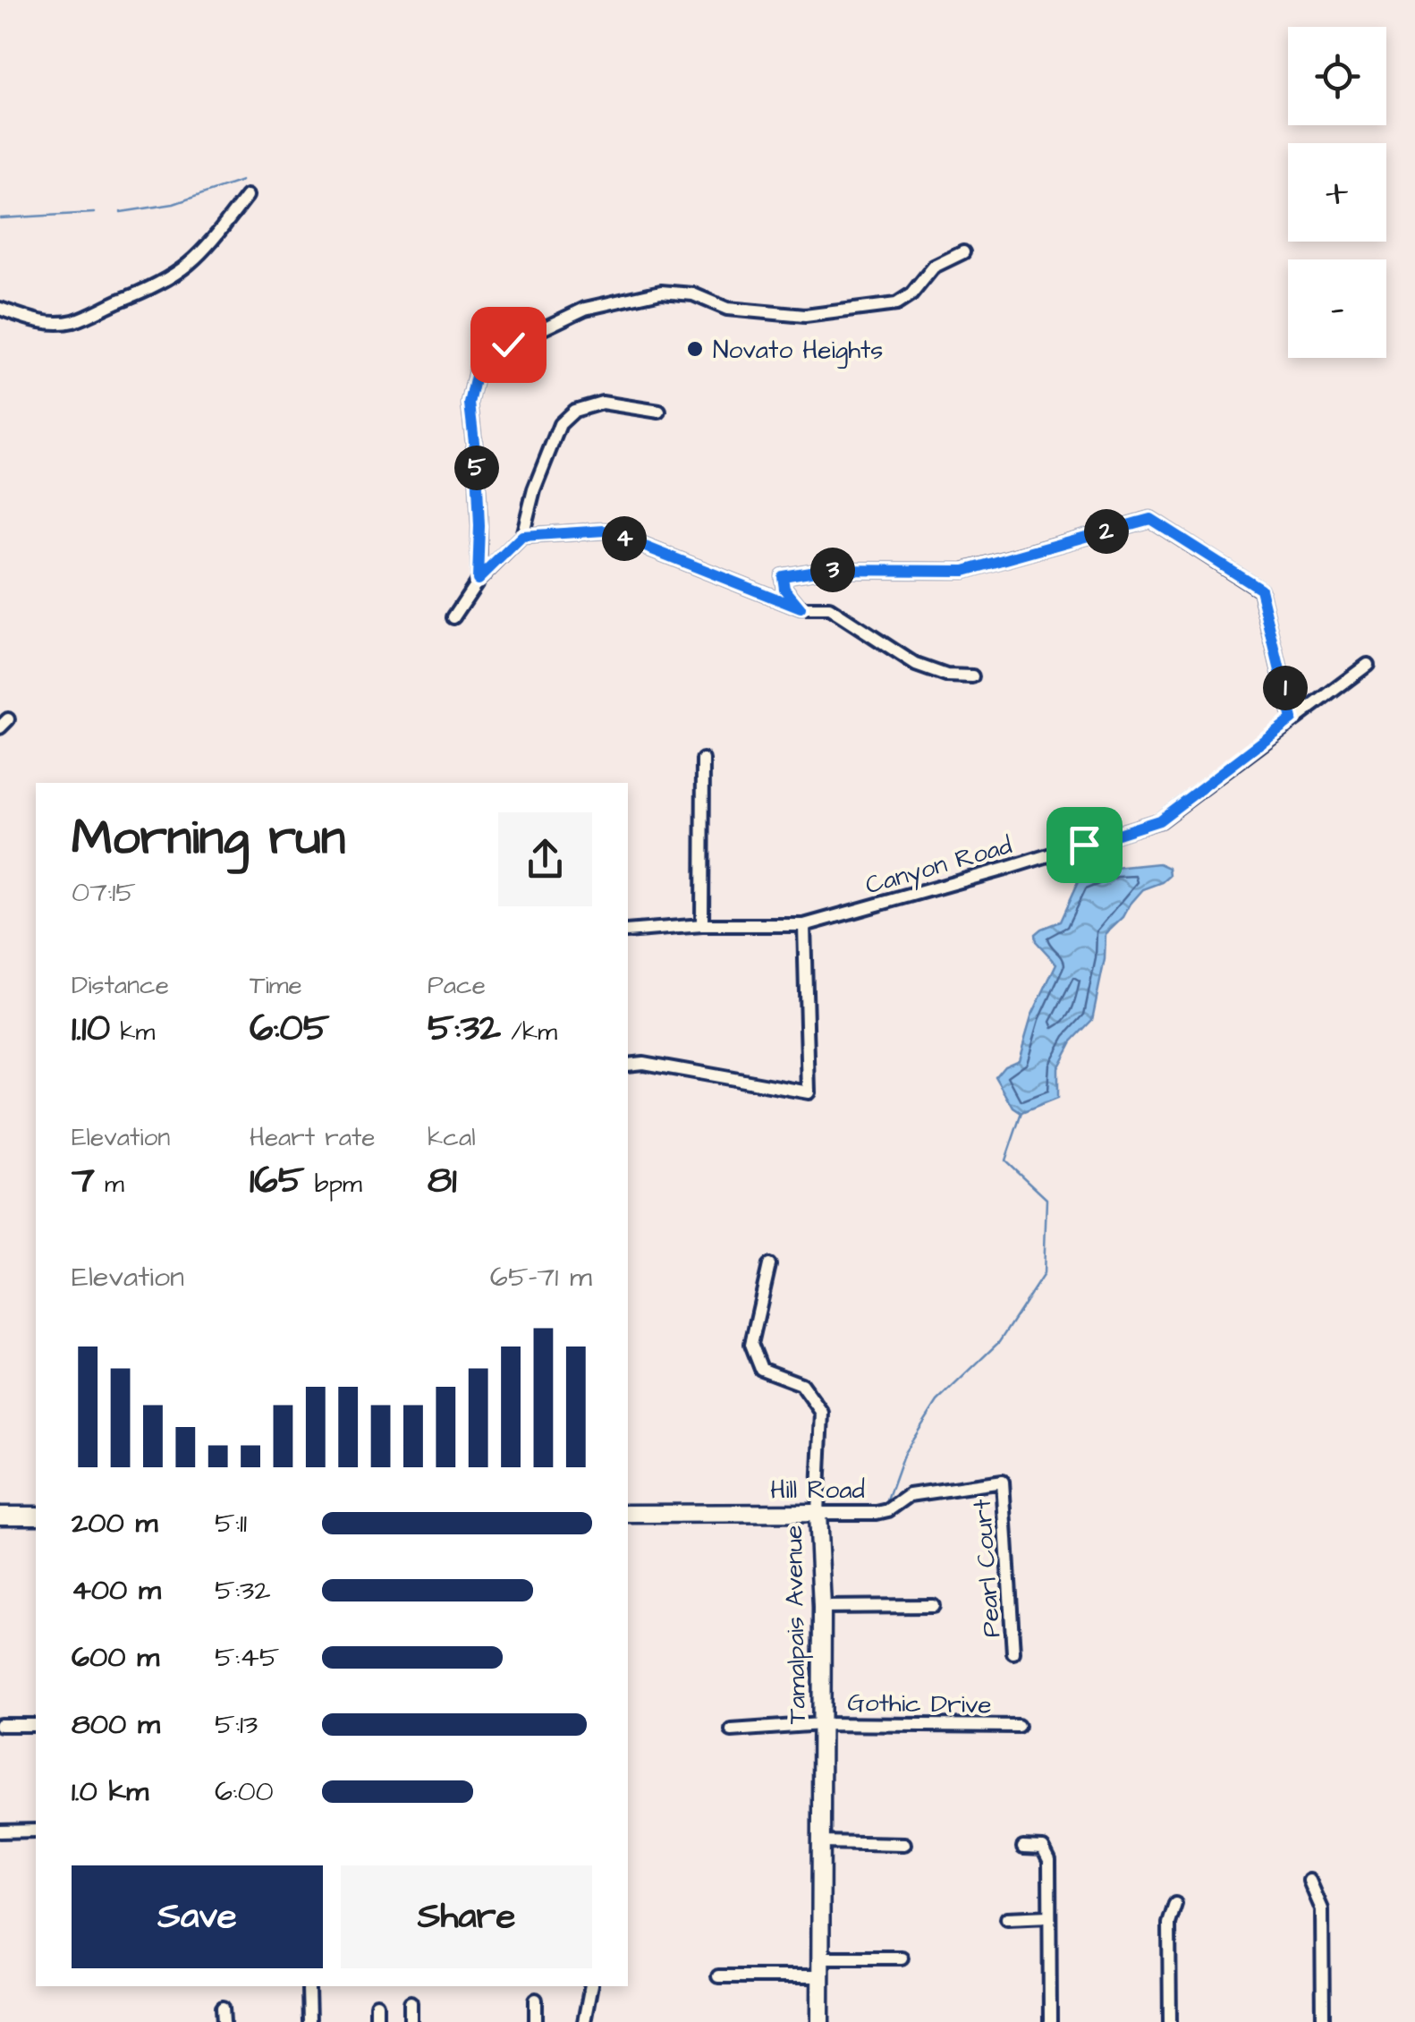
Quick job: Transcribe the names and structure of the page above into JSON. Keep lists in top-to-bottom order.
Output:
{
  "streets": {
    "street": [
      "Canyon Road",
      "Hill Road",
      "Pearl Court",
      "Tamalpais Avenue",
      "Gothic Drive"
    ]
  },
  "crossings": [
    ["Hill Road", "Pearl Court"],
    ["Hill Road", "Tamalpais Avenue"],
    ["Tamalpais Avenue", "Gothic Drive"]
  ],
  "places": ["Novato Heights"],
  "page": {
    "map_buttons": ["+", "−"],
    "pins": [
      "5",
      "2",
      "4",
      "3",
      "1"
    ],
    "heading": ["Morning run", "07:15"],
    "stats": [
      ["Distance", "1.10 km"],
      ["Time", "6:05"],
      ["Pace", "5:32 /km"],
      ["Elevation", "7 m"],
      ["Heart rate", "165 bpm"],
      ["kcal", "81"]
    ],
    "chart": ["Elevation", "65–71 m"],
    "list": [
      {
        "name": "200 m",
        "note": "5:11"
      },
      {
        "name": "400 m",
        "note": "5:32"
      },
      {
        "name": "600 m",
        "note": "5:45"
      },
      {
        "name": "800 m",
        "note": "5:13"
      },
      {
        "name": "1.0 km",
        "note": "6:00"
      }
    ],
    "buttons": ["Save", "Share"]
  }
}
